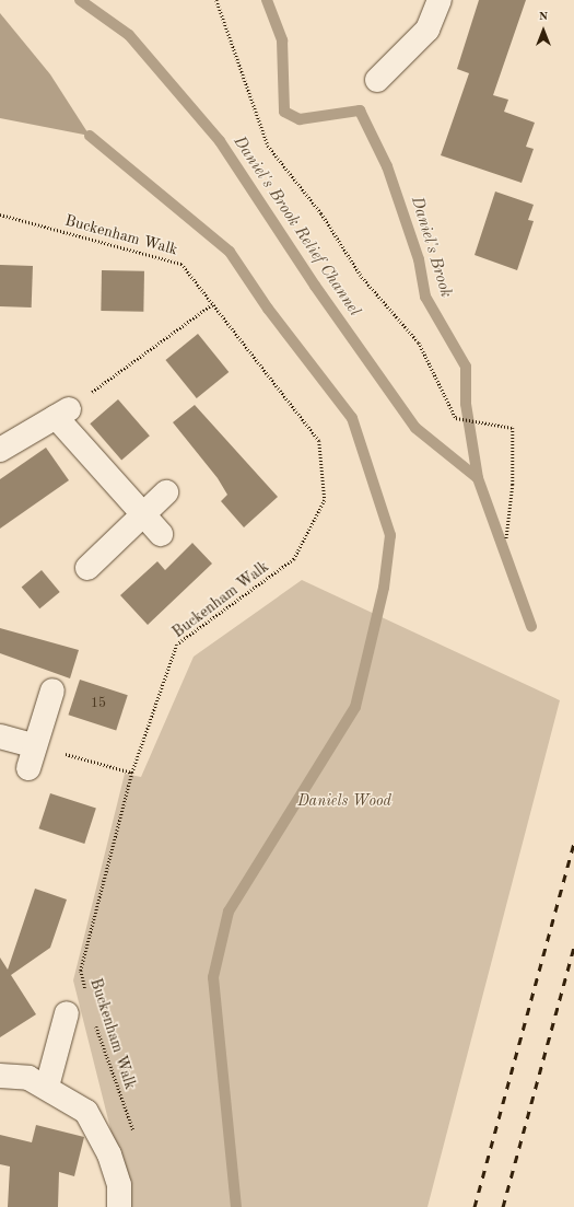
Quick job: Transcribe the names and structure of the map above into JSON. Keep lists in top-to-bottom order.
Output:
{
  "streets": {
    "path": ["Buckenham Walk"]
  },
  "water": ["Daniel's Brook Relief Channel", "Daniel's Brook"],
  "parks": ["Daniels Wood"],
  "house_numbers": ["15"],
  "north": "top"
}
